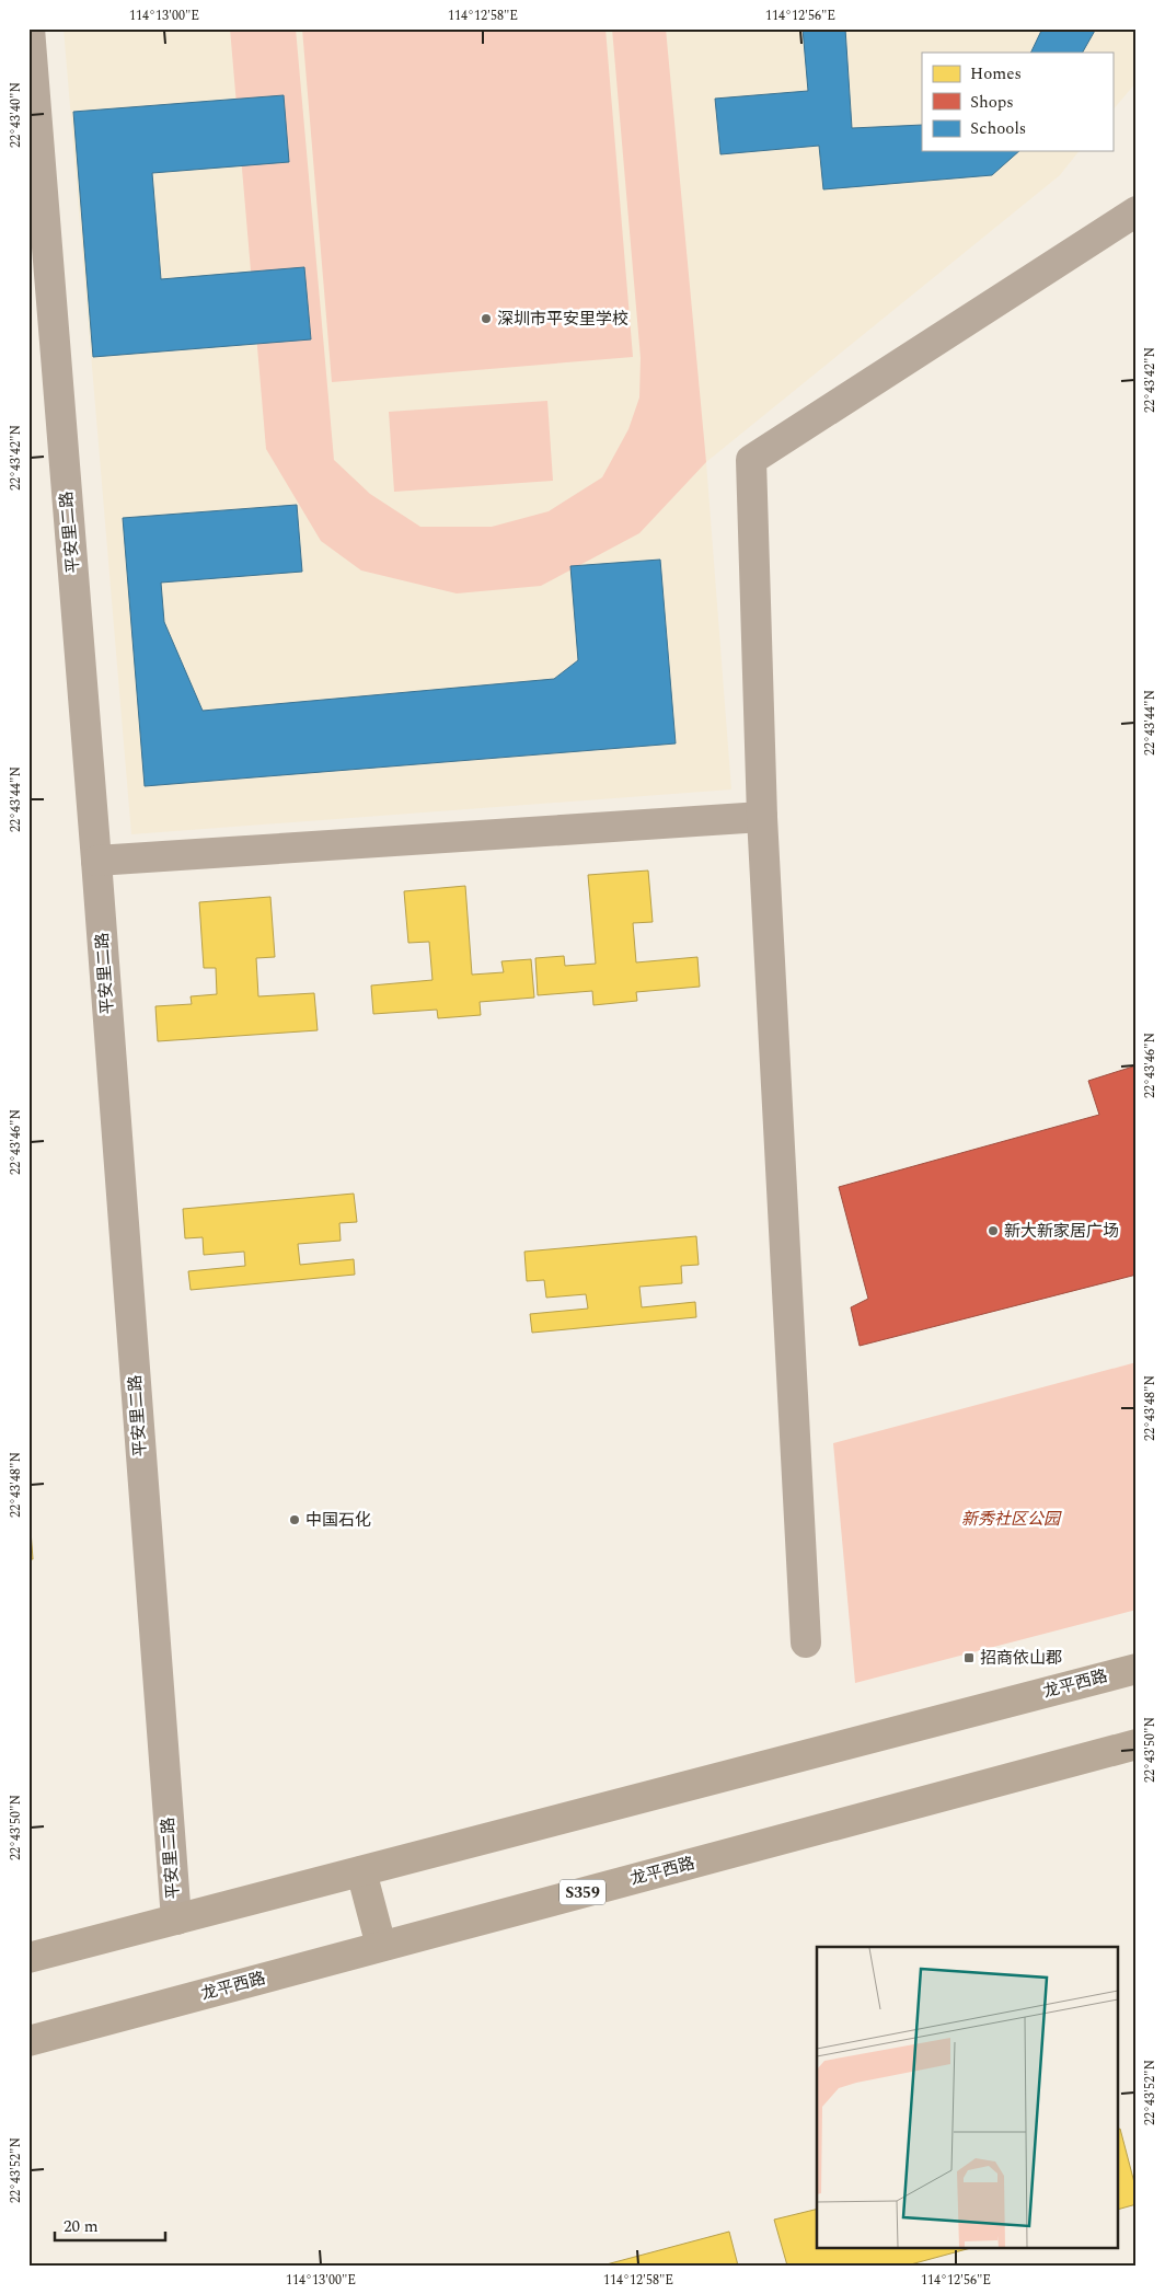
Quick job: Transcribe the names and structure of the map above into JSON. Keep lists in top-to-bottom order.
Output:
{
  "streets": {
    "main road": ["龙平西路", "S359"],
    "street": ["平安里二路"]
  },
  "crossings": [
    ["平安里二路", "龙平西路"]
  ],
  "parks": ["新秀社区公园"],
  "places": {
    "other": ["深圳市平安里学校", "新大新家居广场", "中国石化"],
    "transit": ["招商依山郡"]
  },
  "legend": ["Homes", "Shops", "Schools"],
  "scale_bar": "20 m",
  "coordinates": [
    "114°13'00\"E",
    "114°12'58\"E",
    "114°12'56\"E",
    "22°43'40\"N",
    "22°43'42\"N",
    "22°43'44\"N",
    "22°43'46\"N",
    "22°43'48\"N",
    "22°43'50\"N",
    "22°43'52\"N"
  ]
}
